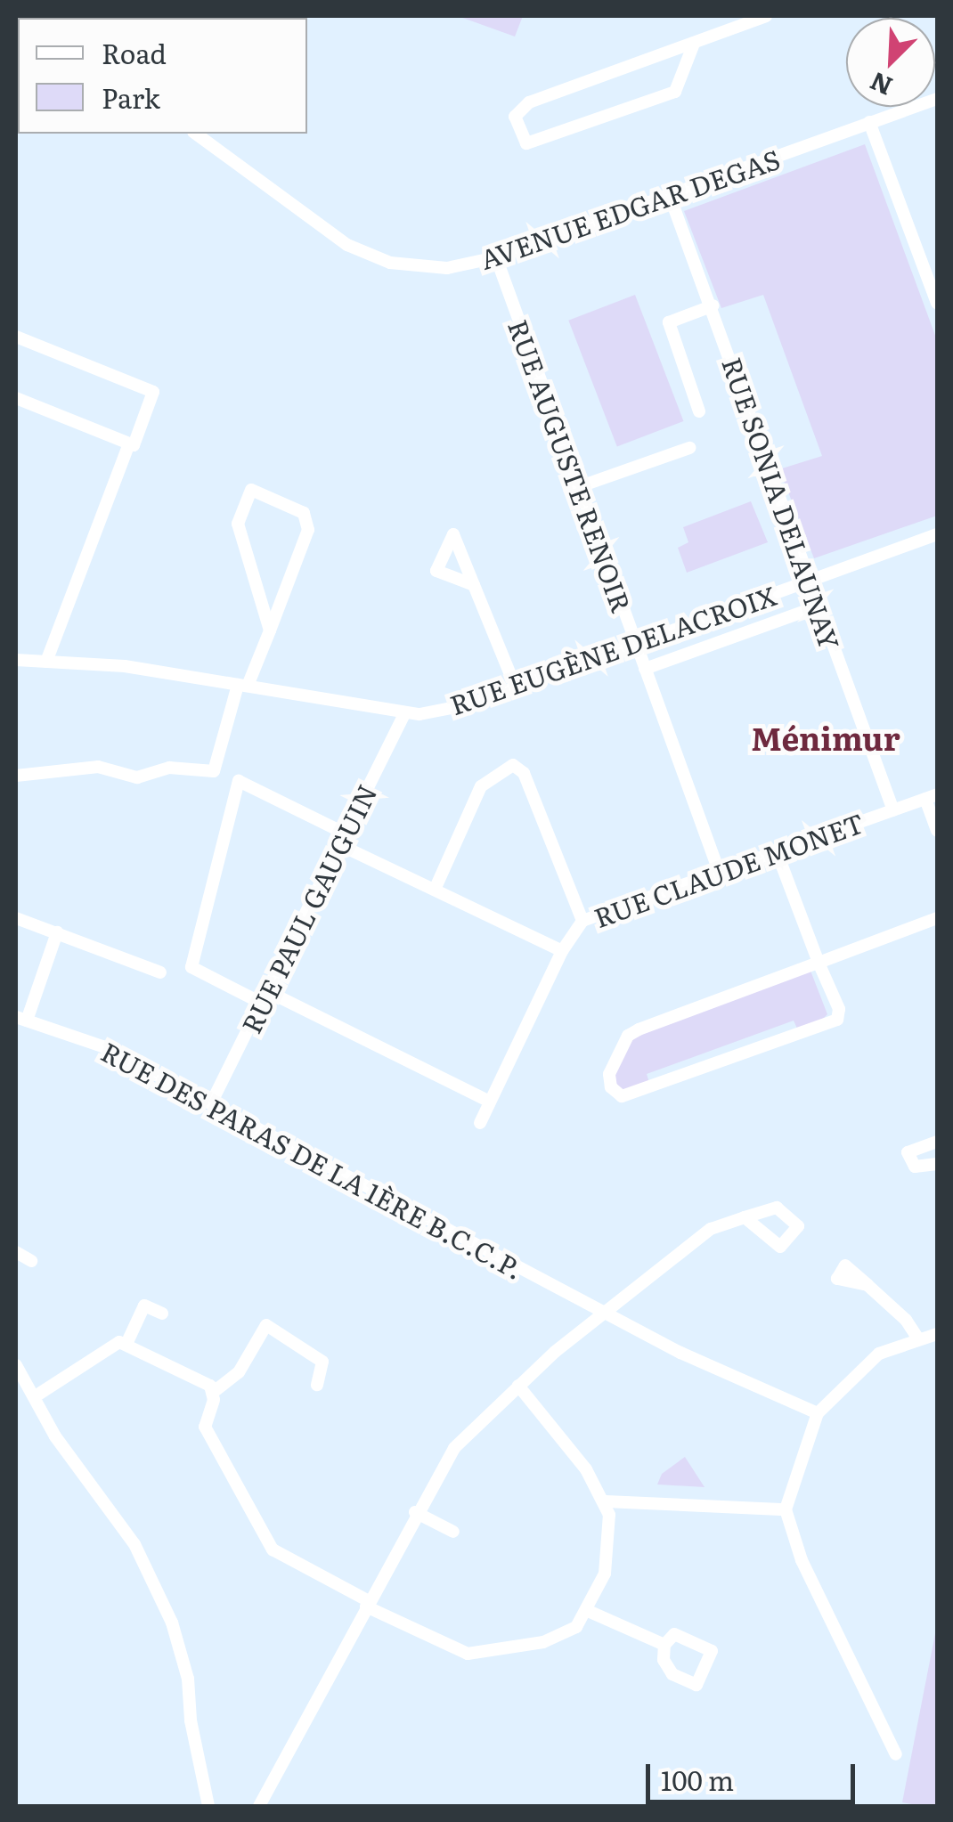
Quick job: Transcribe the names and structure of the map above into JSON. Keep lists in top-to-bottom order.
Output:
{
  "streets": {
    "street": [
      "AVENUE EDGAR DEGAS",
      "RUE AUGUSTE RENOIR",
      "RUE SONIA DELAUNAY",
      "RUE EUGÈNE DELACROIX",
      "RUE CLAUDE MONET",
      "RUE PAUL GAUGUIN",
      "RUE DES PARAS DE LA 1ÈRE B.C.C.P."
    ]
  },
  "crossings": [
    ["AVENUE EDGAR DEGAS", "RUE AUGUSTE RENOIR"],
    ["AVENUE EDGAR DEGAS", "RUE SONIA DELAUNAY"],
    ["RUE AUGUSTE RENOIR", "RUE EUGÈNE DELACROIX"],
    ["RUE AUGUSTE RENOIR", "RUE CLAUDE MONET"],
    ["RUE SONIA DELAUNAY", "RUE EUGÈNE DELACROIX"],
    ["RUE SONIA DELAUNAY", "RUE CLAUDE MONET"],
    ["RUE EUGÈNE DELACROIX", "RUE PAUL GAUGUIN"],
    ["RUE PAUL GAUGUIN", "RUE DES PARAS DE LA 1ÈRE B.C.C.P."]
  ],
  "districts": ["Ménimur"],
  "legend": ["Road", "Park"],
  "scale_bar": "100 m",
  "north": "bottom left"
}
